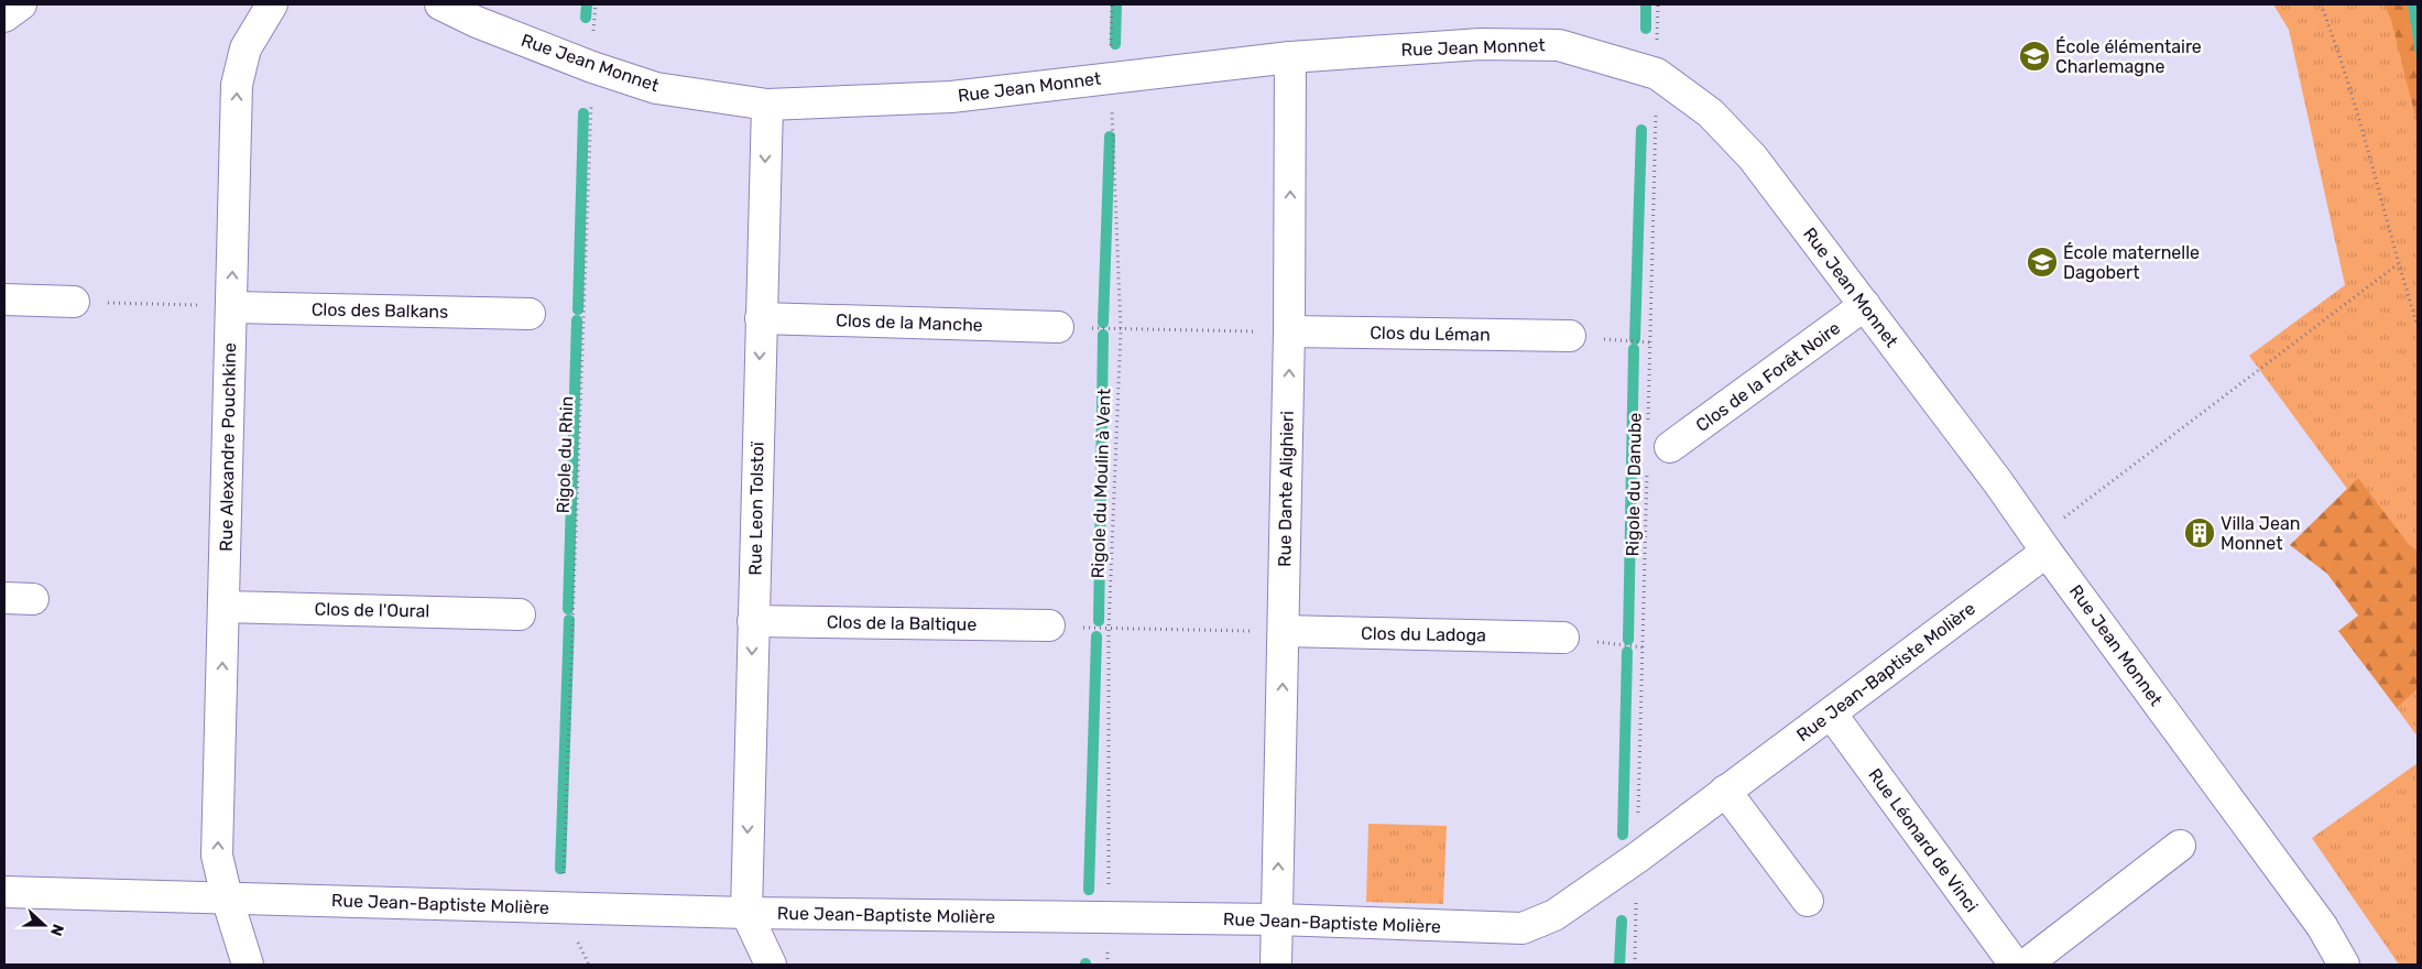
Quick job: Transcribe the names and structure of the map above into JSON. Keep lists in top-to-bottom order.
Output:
{
  "streets": {
    "street": [
      "Rue Jean Monnet",
      "Clos des Balkans",
      "Clos de la Manche",
      "Clos du Léman",
      "Clos de la Forêt Noire",
      "Rue Alexandre Pouchkine",
      "Rue Dante Alighieri",
      "Rue Leon Tolstoï",
      "Clos de l'Oural",
      "Clos de la Baltique",
      "Clos du Ladoga",
      "Rue Jean-Baptiste Molière",
      "Rue Léonard de Vinci"
    ],
    "path": ["Rigole du Rhin", "Rigole du Moulin à Vent", "Rigole du Danube"]
  },
  "crossings": [
    ["Rue Jean Monnet", "Clos de la Forêt Noire"],
    ["Rue Jean Monnet", "Rigole du Rhin"],
    ["Rue Jean Monnet", "Rigole du Moulin à Vent"],
    ["Rue Jean Monnet", "Rigole du Danube"],
    ["Rue Jean Monnet", "Rue Dante Alighieri"],
    ["Rue Jean Monnet", "Rue Leon Tolstoï"],
    ["Rue Jean Monnet", "Rue Jean-Baptiste Molière"],
    ["Clos des Balkans", "Rue Alexandre Pouchkine"],
    ["Clos de la Manche", "Rue Leon Tolstoï"],
    ["Clos du Léman", "Rue Dante Alighieri"],
    ["Rue Alexandre Pouchkine", "Clos de l'Oural"],
    ["Rue Alexandre Pouchkine", "Rue Jean-Baptiste Molière"],
    ["Rigole du Rhin", "Rue Jean-Baptiste Molière"],
    ["Rigole du Moulin à Vent", "Rue Jean-Baptiste Molière"],
    ["Rigole du Danube", "Rue Jean-Baptiste Molière"],
    ["Rue Dante Alighieri", "Clos du Ladoga"],
    ["Rue Dante Alighieri", "Rue Jean-Baptiste Molière"],
    ["Rue Leon Tolstoï", "Clos de la Baltique"],
    ["Rue Leon Tolstoï", "Rue Jean-Baptiste Molière"],
    ["Rue Jean-Baptiste Molière", "Rue Léonard de Vinci"]
  ],
  "one_way": ["Rue Alexandre Pouchkine", "Rue Dante Alighieri", "Rue Leon Tolstoï"],
  "places": {
    "school or university": ["École élémentaire Charlemagne", "École maternelle Dagobert"],
    "building": ["Villa Jean Monnet"]
  },
  "north": "right"
}
